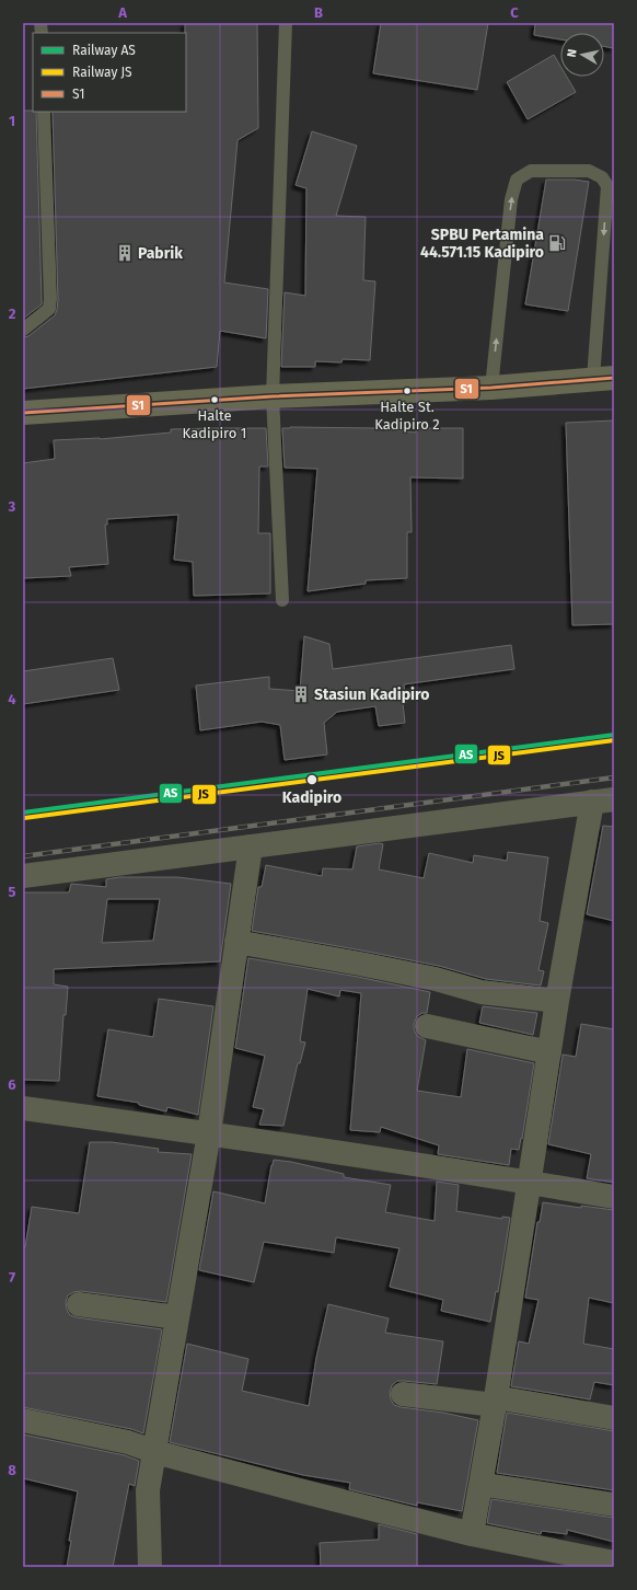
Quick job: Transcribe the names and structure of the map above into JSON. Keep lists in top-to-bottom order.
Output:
{
  "places": {
    "fuel station": ["SPBU Pertamina 44.571.15 Kadipiro"],
    "building": ["Pabrik", "Stasiun Kadipiro"],
    "other": ["Halte St. Kadipiro 2", "Halte Kadipiro 1", "Kadipiro"]
  },
  "lines": ["transit line S1", "rail line AS", "rail line JS"],
  "legend": ["Railway AS", "Railway JS", "S1"],
  "north": "left",
  "grid": {
    "columns": ["A", "B", "C"],
    "rows": [
      "1",
      "2",
      "3",
      "4",
      "5",
      "6",
      "7",
      "8"
    ]
  }
}
